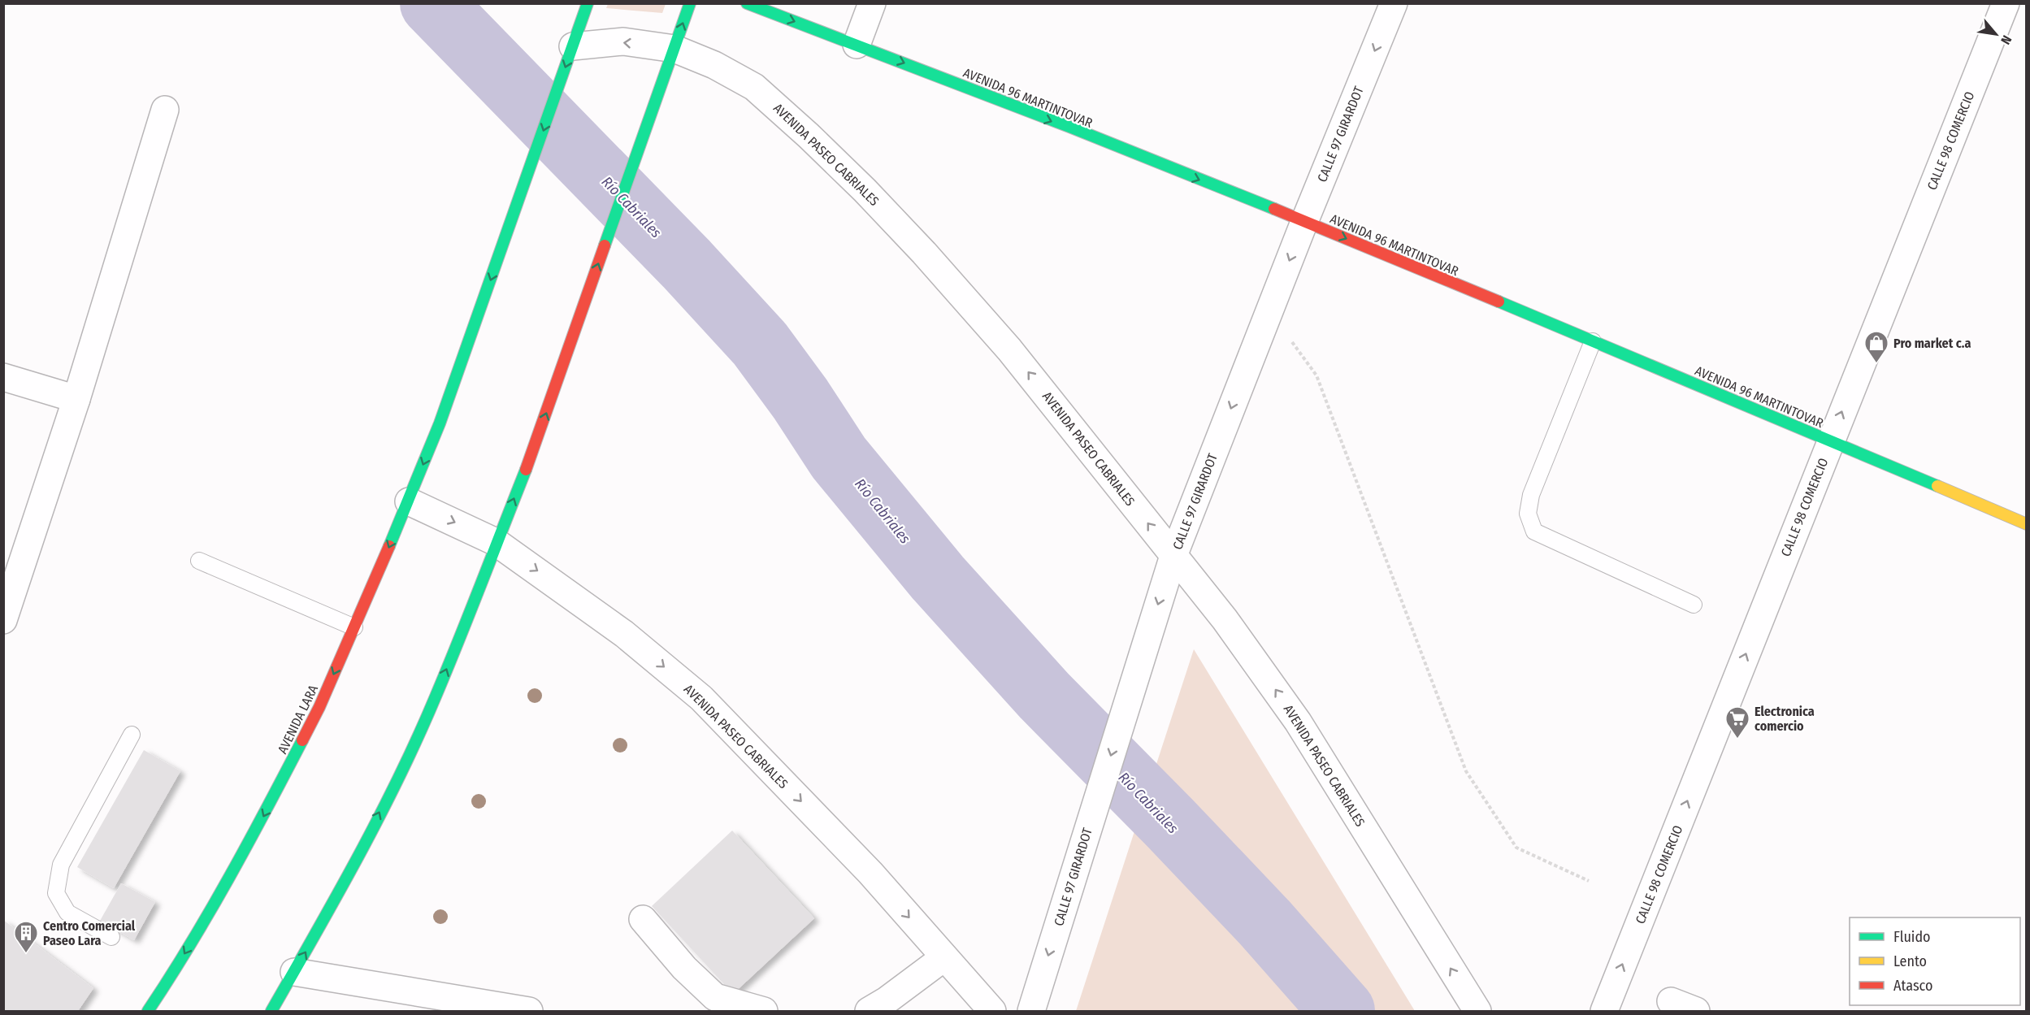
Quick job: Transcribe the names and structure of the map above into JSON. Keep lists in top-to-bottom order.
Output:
{
  "streets": {
    "street": [
      "AVENIDA 96 MARTINTOVAR",
      "CALLE 97 GIRARDOT",
      "CALLE 98 COMERCIO",
      "AVENIDA PASEO CABRIALES",
      "AVENIDA LARA"
    ]
  },
  "crossings": [
    ["AVENIDA 96 MARTINTOVAR", "CALLE 97 GIRARDOT"],
    ["AVENIDA 96 MARTINTOVAR", "CALLE 98 COMERCIO"],
    ["CALLE 97 GIRARDOT", "AVENIDA PASEO CABRIALES"],
    ["AVENIDA PASEO CABRIALES", "AVENIDA LARA"]
  ],
  "one_way": ["AVENIDA 96 MARTINTOVAR", "CALLE 97 GIRARDOT", "CALLE 98 COMERCIO"],
  "water": ["Río Cabriales"],
  "places": {
    "shop": ["Pro market c.a"],
    "supermarket": ["Electronica comercio"],
    "building": ["Centro Comercial Paseo Lara"]
  },
  "legend": ["Fluido", "Lento", "Atasco"],
  "north": "bottom right"
}
